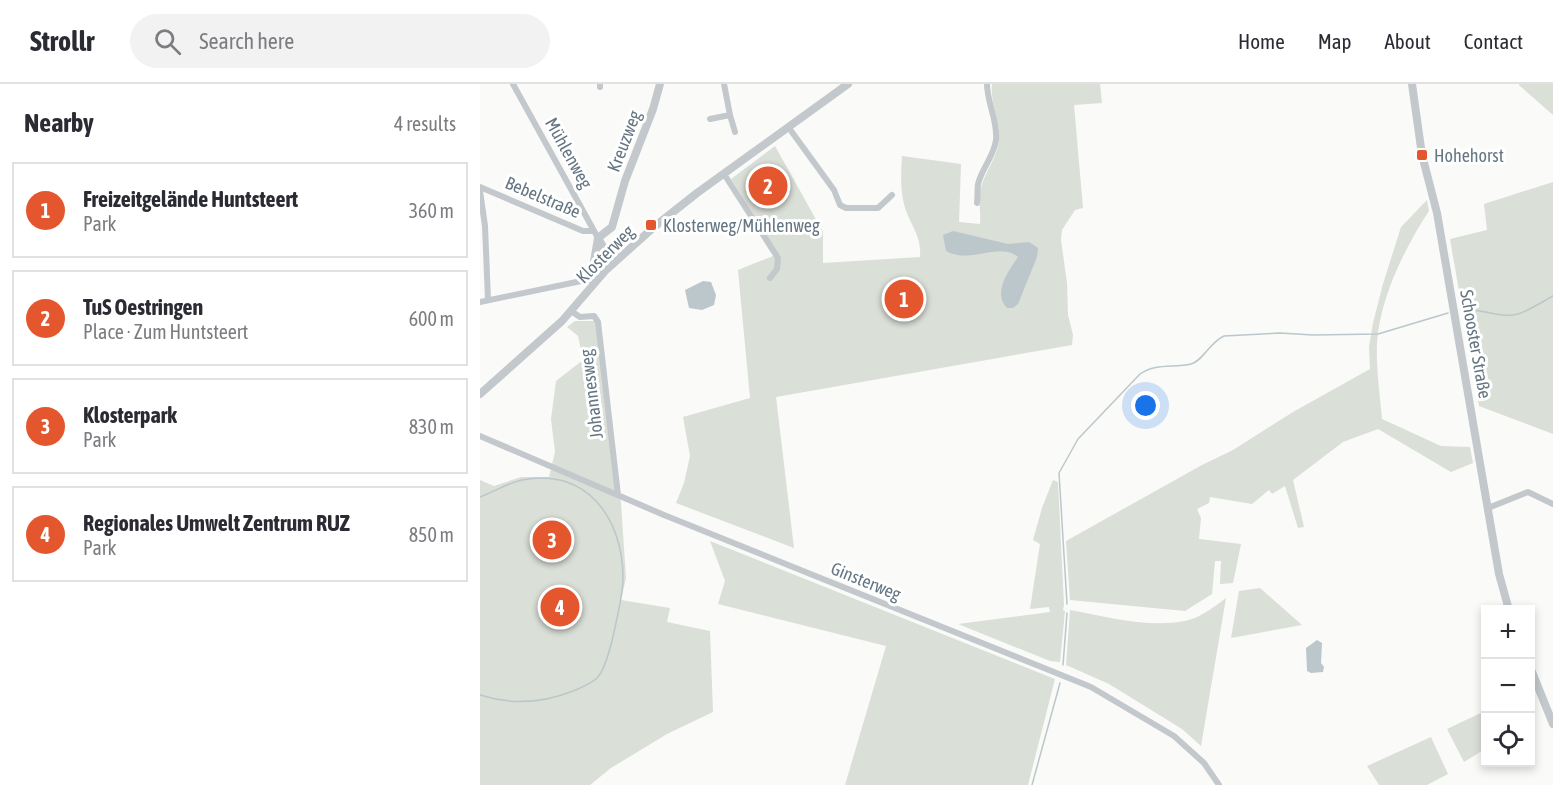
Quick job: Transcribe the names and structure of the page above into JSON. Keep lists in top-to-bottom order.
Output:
{
  "streets": {
    "street": [
      "Kreuzweg",
      "Mühlenweg",
      "Bebelstraße",
      "Klosterweg",
      "Schooster Straße",
      "Johannesweg",
      "Ginsterweg"
    ]
  },
  "crossings": [
    ["Kreuzweg", "Mühlenweg"],
    ["Kreuzweg", "Bebelstraße"],
    ["Mühlenweg", "Bebelstraße"],
    ["Mühlenweg", "Klosterweg"],
    ["Klosterweg", "Johannesweg"],
    ["Johannesweg", "Ginsterweg"]
  ],
  "places": {
    "transit": ["Hohehorst", "Klosterweg/Mühlenweg"]
  },
  "page": {
    "header": "Strollr",
    "search": "Search here",
    "nav": [
      "Home",
      "Map",
      "About",
      "Contact"
    ],
    "heading": ["Nearby", "4 results"],
    "list": [
      {
        "mark": "1",
        "name": "Freizeitgelände Huntsteert",
        "note": "Park",
        "value": "360 m"
      },
      {
        "mark": "2",
        "name": "TuS Oestringen",
        "note": "Place · Zum Huntsteert",
        "value": "600 m"
      },
      {
        "mark": "3",
        "name": "Klosterpark",
        "note": "Park",
        "value": "830 m"
      },
      {
        "mark": "4",
        "name": "Regionales Umwelt Zentrum RUZ",
        "note": "Park",
        "value": "850 m"
      }
    ],
    "pins": [
      "2",
      "1",
      "3",
      "4"
    ],
    "map_buttons": ["+", "−"]
  }
}
